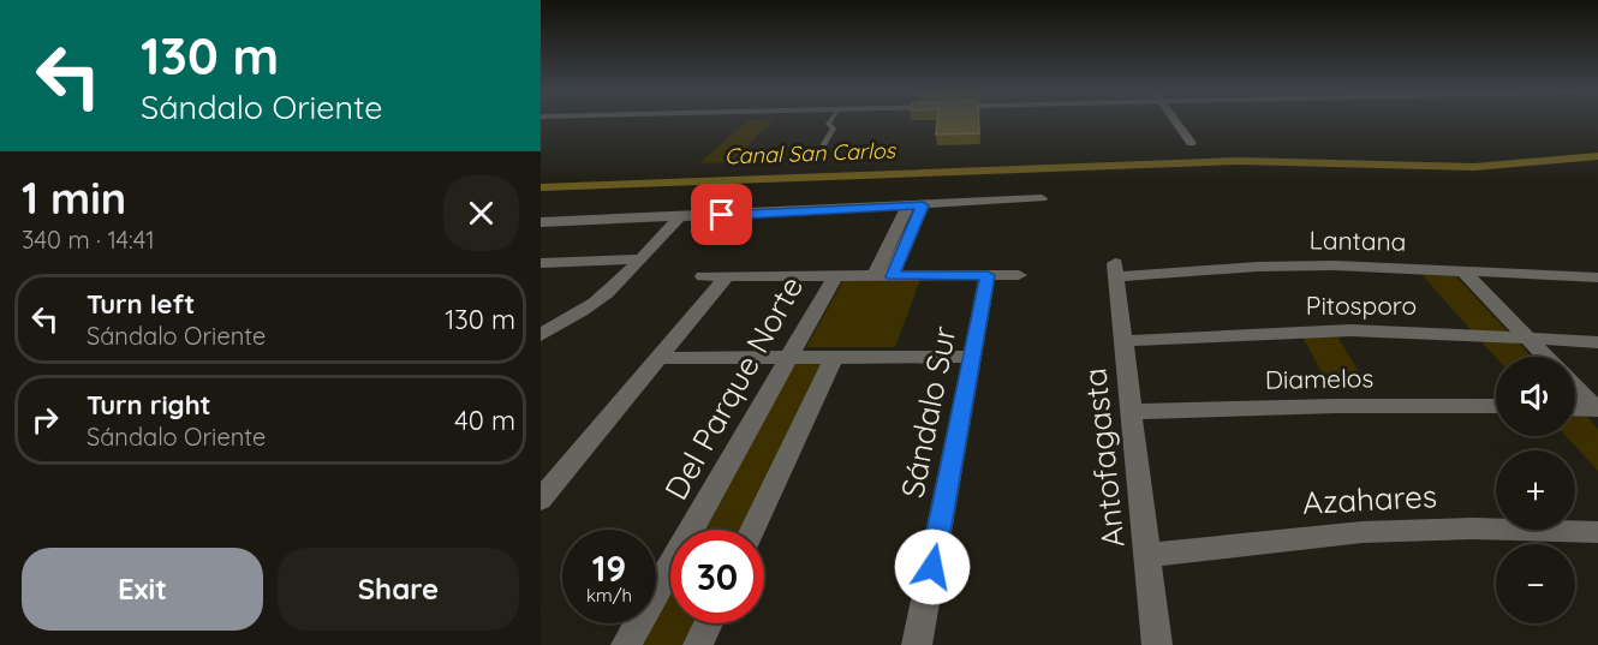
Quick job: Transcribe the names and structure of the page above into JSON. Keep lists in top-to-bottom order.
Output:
{
  "streets": {
    "street": [
      "Lantana",
      "Pitosporo",
      "Diamelos",
      "Del Parque Norte",
      "Sándalo Sur",
      "Antofagasta",
      "Azahares"
    ]
  },
  "crossings": [
    ["Lantana", "Antofagasta"],
    ["Pitosporo", "Antofagasta"],
    ["Diamelos", "Antofagasta"],
    ["Antofagasta", "Azahares"]
  ],
  "water": ["Canal San Carlos"],
  "page": {
    "turn": ["130 m", "Sándalo Oriente"],
    "heading": ["1 min", "340 m · 14:41"],
    "list": [
      {
        "name": "Turn left",
        "note": "Sándalo Oriente",
        "value": "130 m"
      },
      {
        "name": "Turn right",
        "note": "Sándalo Oriente",
        "value": "40 m"
      }
    ],
    "map_buttons": ["+", "−"],
    "speed": "19 km/h",
    "limit": "30",
    "buttons": ["Exit", "Share"]
  }
}
